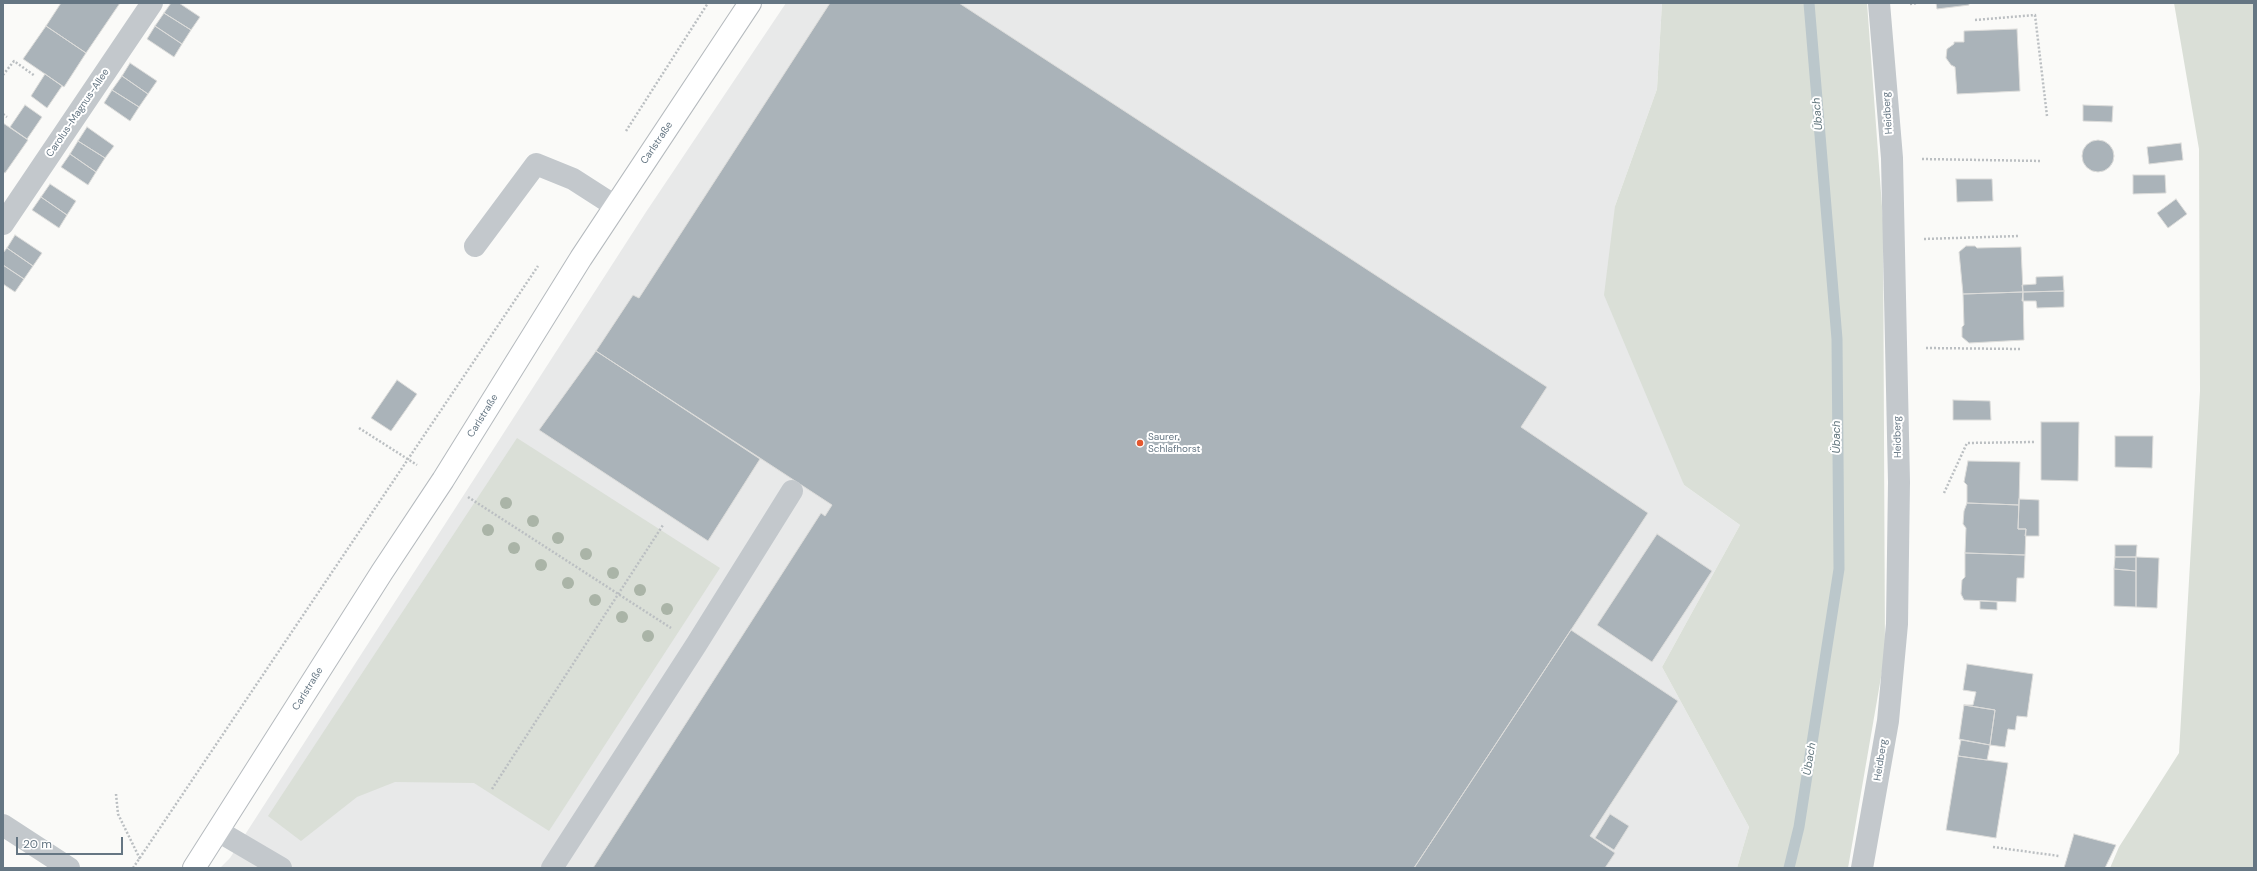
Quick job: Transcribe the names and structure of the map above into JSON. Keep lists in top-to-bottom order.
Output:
{
  "streets": {
    "main road": ["Carlstraße"],
    "street": ["Carolus-Magnus-Allee", "Heidberg"]
  },
  "water": ["Übach"],
  "places": ["Saurer. Schlafhorst"],
  "scale_bar": "20 m"
}
